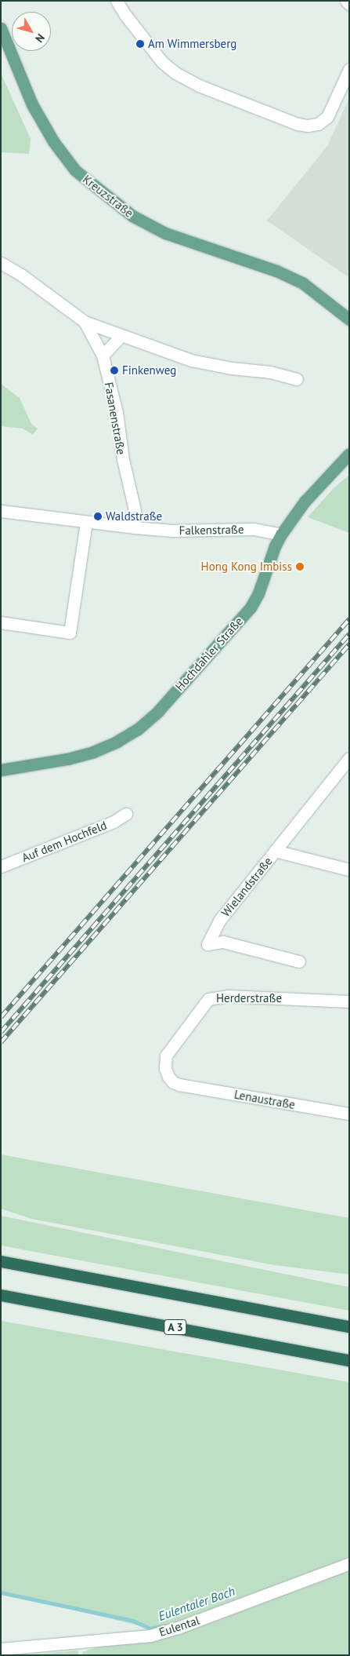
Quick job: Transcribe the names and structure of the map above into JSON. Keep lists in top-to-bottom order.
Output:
{
  "streets": {
    "highway": ["A 3"],
    "main road": ["Kreuzstraße", "Hochdahler Straße"],
    "street": [
      "Fasanenstraße",
      "Falkenstraße",
      "Auf dem Hochfeld",
      "Wielandstraße",
      "Herderstraße",
      "Lenaustraße",
      "Eulental"
    ]
  },
  "crossings": [
    ["Fasanenstraße", "Falkenstraße"],
    ["Falkenstraße", "Hochdahler Straße"],
    ["Herderstraße", "Lenaustraße"]
  ],
  "water": ["Eulentaler Bach"],
  "places": [
    "Am Wimmersberg",
    "Finkenweg",
    "Waldstraße",
    "Hong Kong Imbiss"
  ],
  "north": "bottom right"
}
